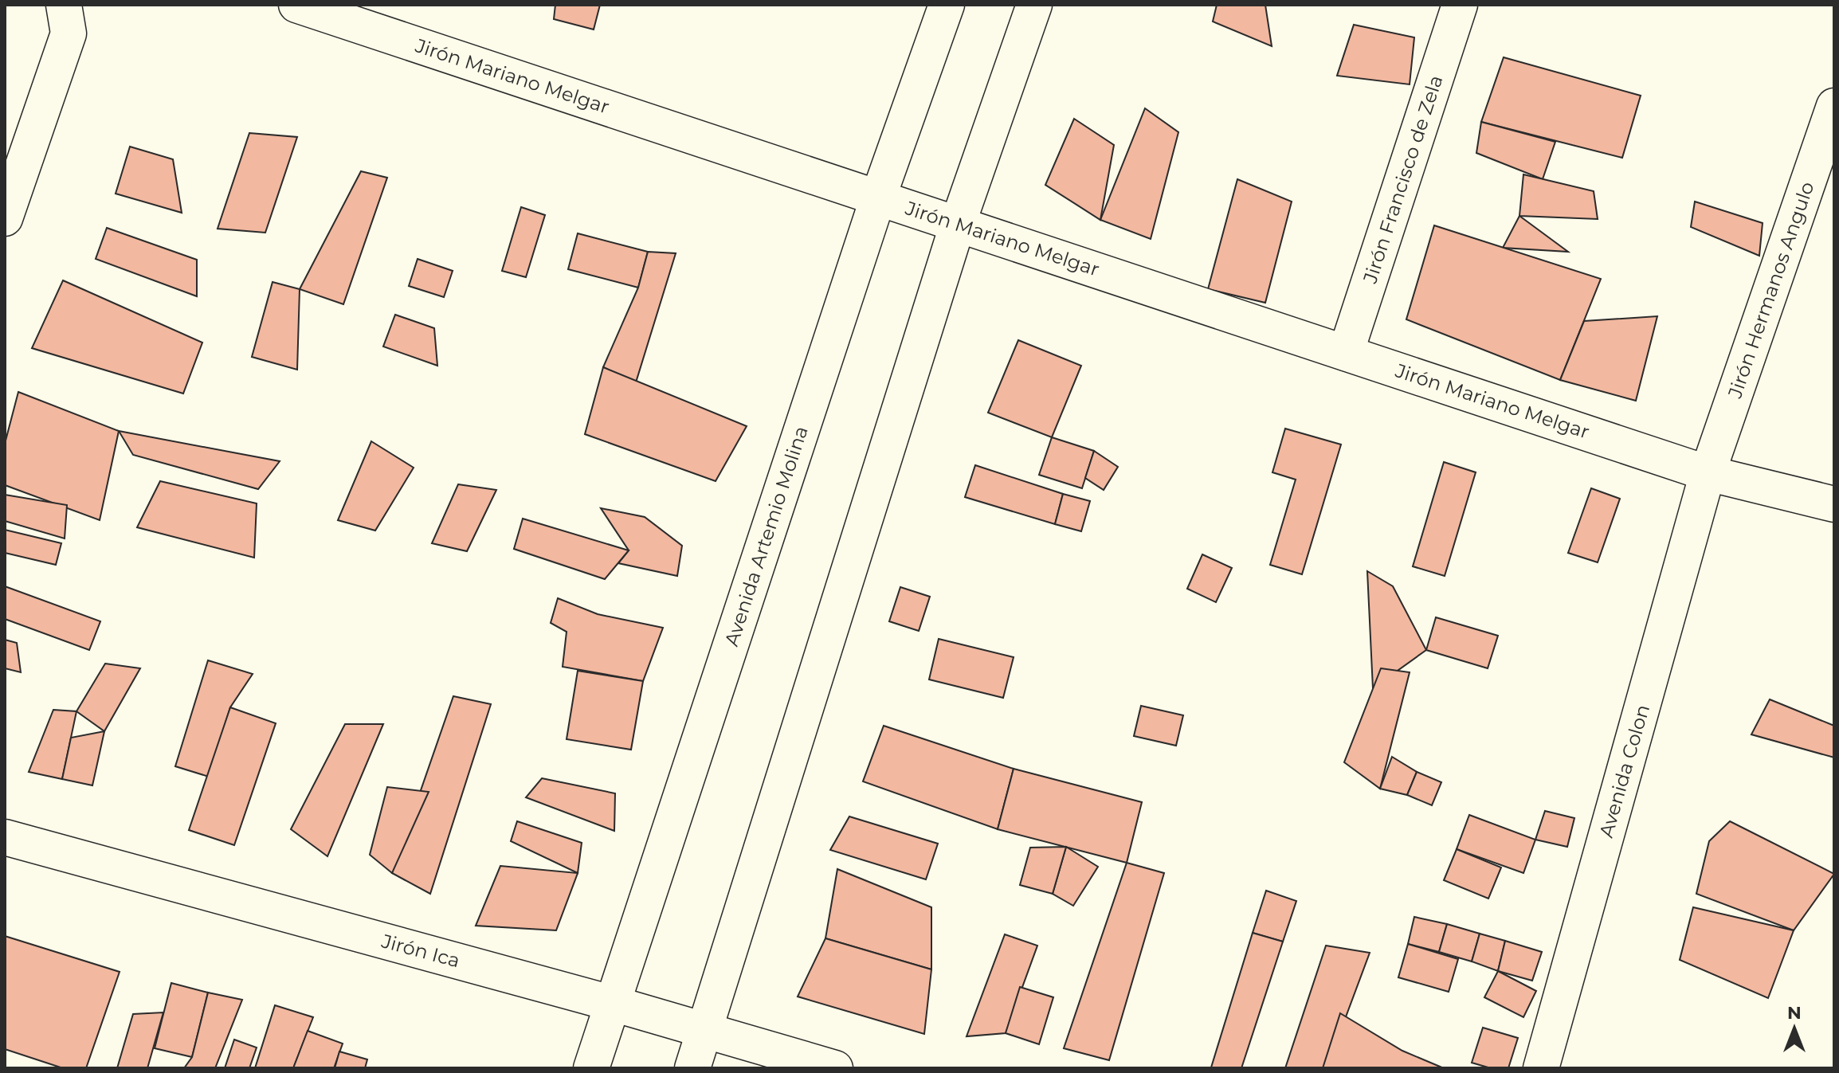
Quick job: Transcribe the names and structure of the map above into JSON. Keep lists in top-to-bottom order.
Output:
{
  "streets": {
    "street": [
      "Jirón Mariano Melgar",
      "Jirón Francisco de Zela",
      "Jirón Hermanos Angulo",
      "Avenida Artemio Molina",
      "Avenida Colon",
      "Jirón Ica"
    ]
  },
  "crossings": [
    ["Jirón Mariano Melgar", "Jirón Francisco de Zela"],
    ["Jirón Mariano Melgar", "Jirón Hermanos Angulo"],
    ["Jirón Mariano Melgar", "Avenida Artemio Molina"],
    ["Jirón Mariano Melgar", "Avenida Colon"],
    ["Jirón Hermanos Angulo", "Avenida Colon"],
    ["Avenida Artemio Molina", "Jirón Ica"]
  ],
  "north": "top"
}
